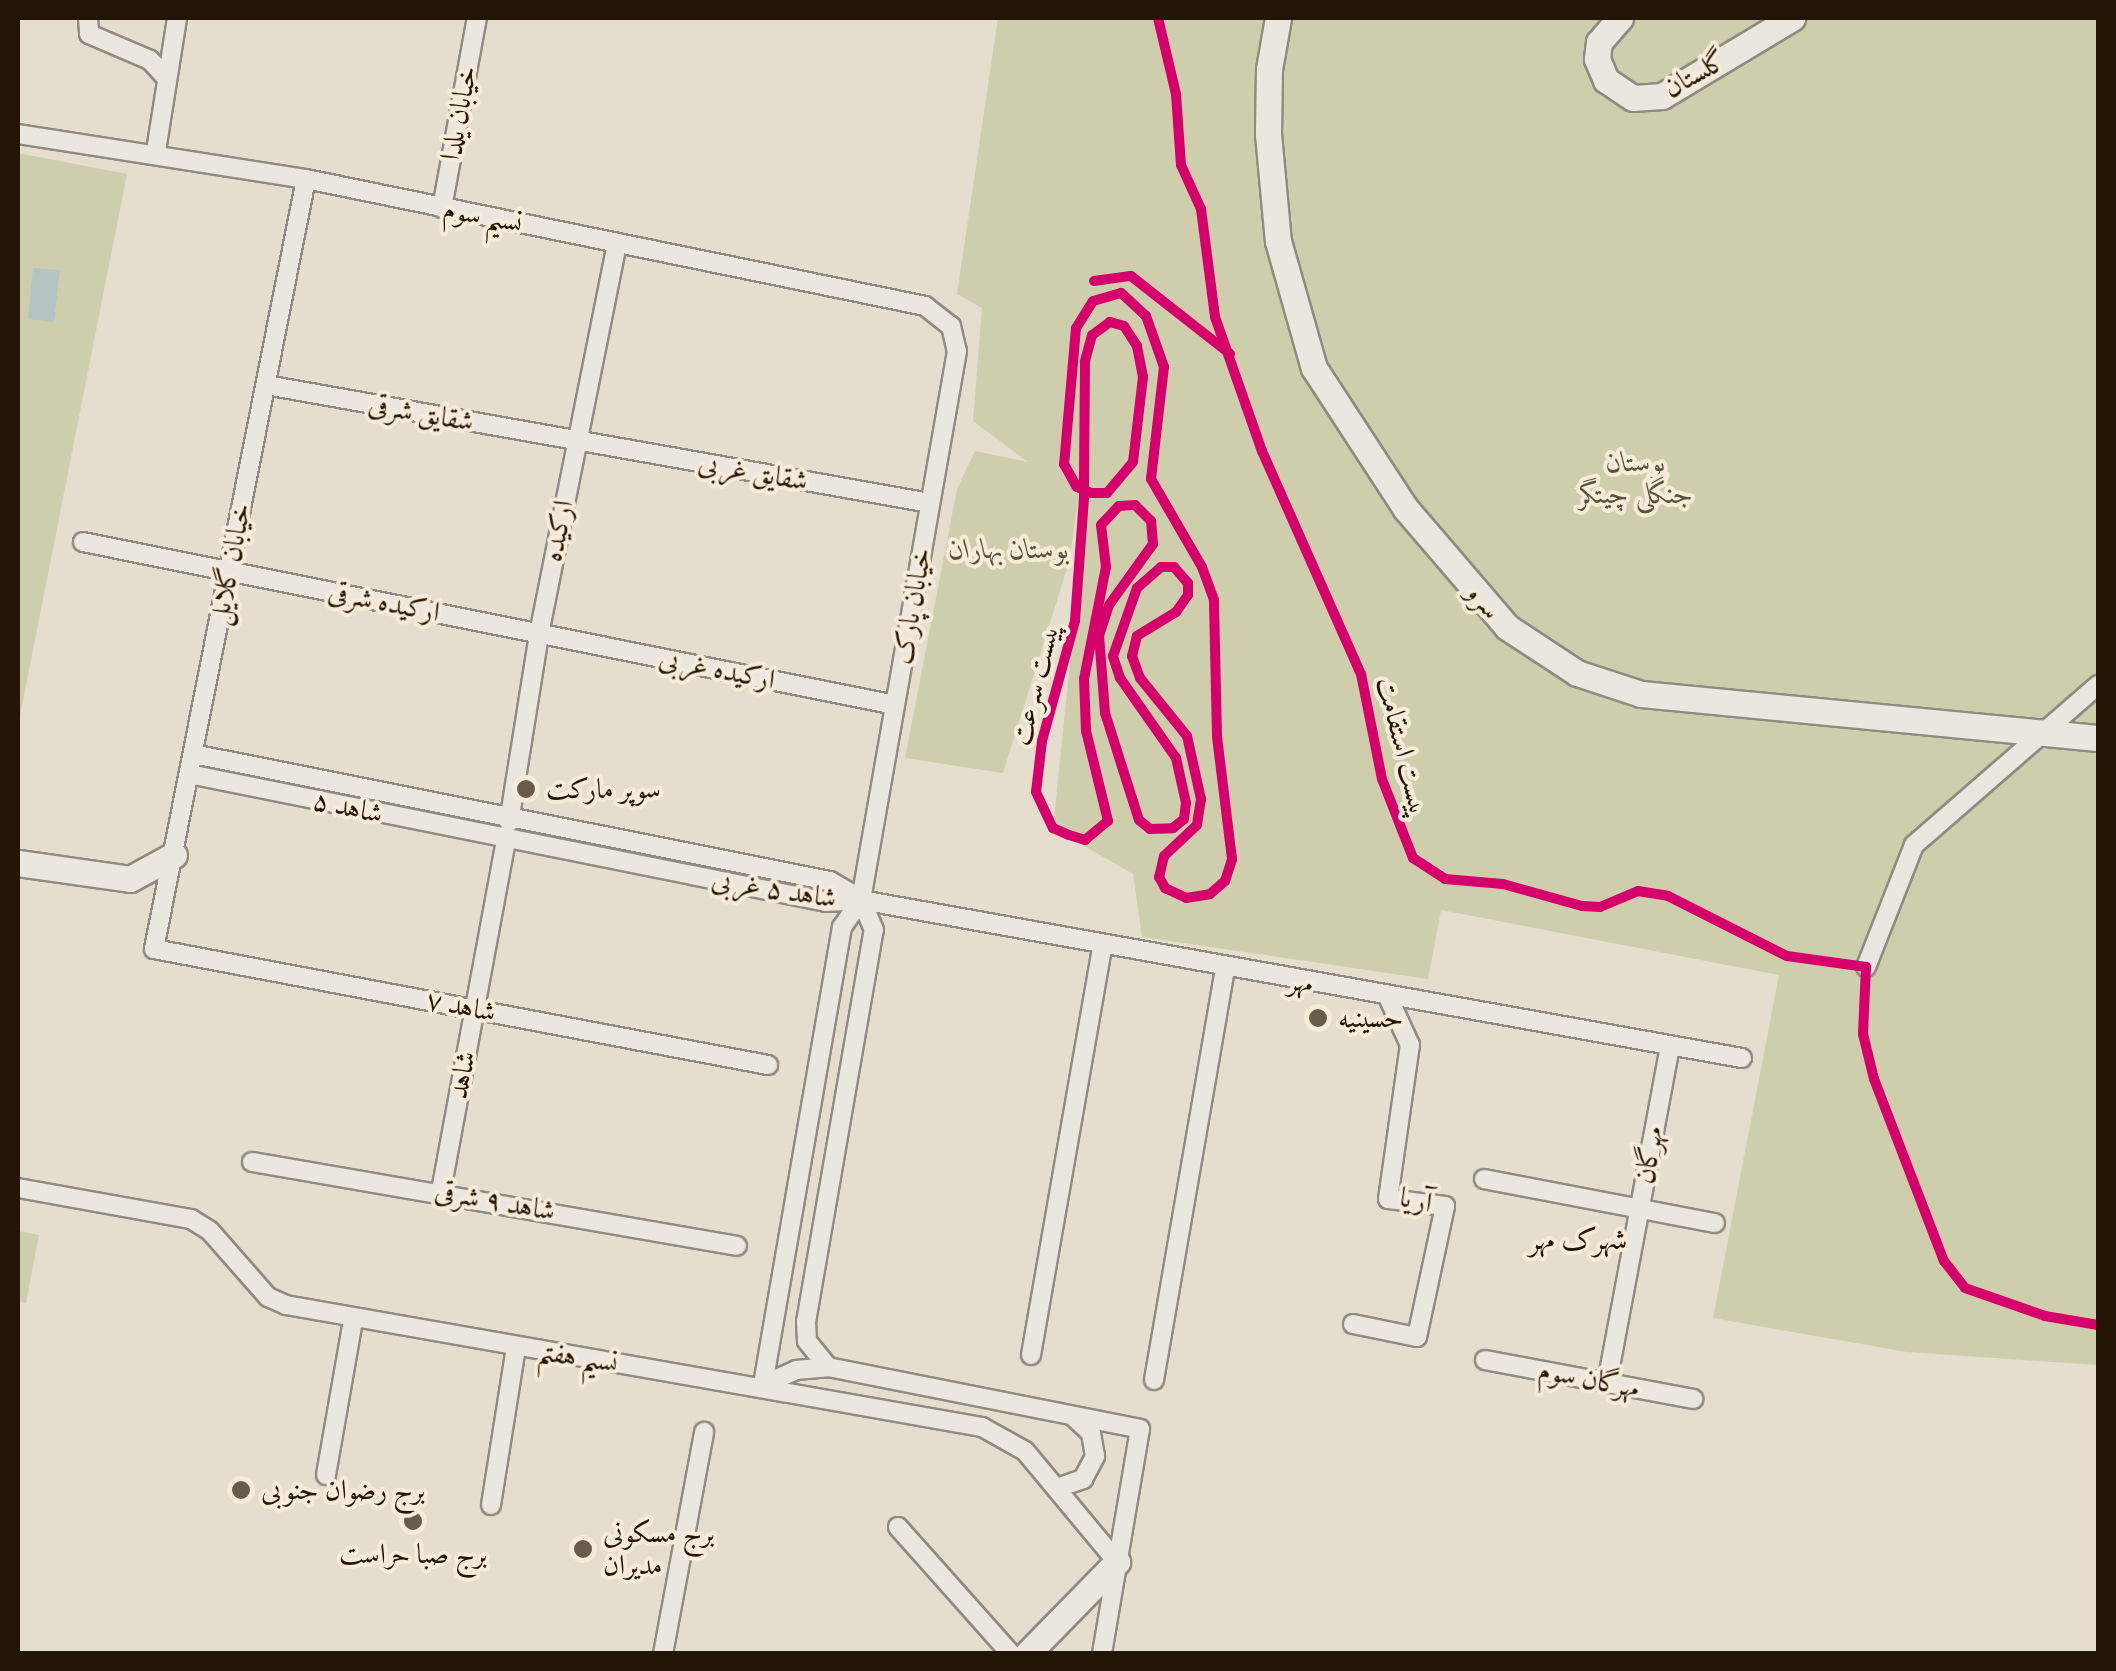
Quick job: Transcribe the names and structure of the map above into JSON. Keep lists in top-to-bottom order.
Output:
{
  "streets": {
    "street": [
      "گلستان",
      "خیابان یلدا",
      "نسیم سوم",
      "شقایق شرقی",
      "شقایق غربی",
      "ارکیده",
      "خیابان گلایل",
      "سرو",
      "ارکیده شرقی",
      "خیابان پارک",
      "ارکیده غربی",
      "شاهد ۵",
      "شاهد ۵ غربی",
      "مهر",
      "شاهد ۷",
      "شاهد",
      "مهرگان",
      "آریا",
      "شاهد ۹ شرقی",
      "نسیم هفتم",
      "مهرگان سوم"
    ],
    "cycle path": ["پیست سرعت", "پیست استقامت"]
  },
  "crossings": [
    ["خیابان یلدا", "نسیم سوم"],
    ["نسیم سوم", "ارکیده"],
    ["نسیم سوم", "خیابان گلایل"],
    ["نسیم سوم", "خیابان پارک"],
    ["شقایق شرقی", "شقایق غربی"],
    ["شقایق شرقی", "ارکیده"],
    ["شقایق شرقی", "خیابان گلایل"],
    ["شقایق غربی", "ارکیده"],
    ["شقایق غربی", "خیابان پارک"],
    ["ارکیده", "ارکیده شرقی"],
    ["ارکیده", "ارکیده غربی"],
    ["ارکیده", "شاهد ۵"],
    ["ارکیده", "شاهد ۵ غربی"],
    ["ارکیده", "شاهد"],
    ["خیابان گلایل", "ارکیده شرقی"],
    ["خیابان گلایل", "شاهد ۵"],
    ["خیابان گلایل", "شاهد ۷"],
    ["ارکیده شرقی", "ارکیده غربی"],
    ["خیابان پارک", "ارکیده غربی"],
    ["خیابان پارک", "شاهد ۵ غربی"],
    ["خیابان پارک", "مهر"],
    ["خیابان پارک", "نسیم هفتم"],
    ["شاهد ۵", "شاهد ۵ غربی"],
    ["شاهد ۵", "شاهد"],
    ["شاهد ۵ غربی", "مهر"],
    ["شاهد ۵ غربی", "شاهد"],
    ["مهر", "مهرگان"],
    ["مهر", "آریا"],
    ["شاهد ۷", "شاهد"],
    ["شاهد", "شاهد ۹ شرقی"],
    ["مهرگان", "مهرگان سوم"]
  ],
  "districts": ["شهرک مهر"],
  "parks": ["بوستان جنگلی چیتگر", "بوستان بهاران"],
  "places": [
    "سوپر مارکت",
    "حسینیه",
    "برج رضوان جنوبی",
    "برج صبا حراست",
    "برج مسکونی مدیران"
  ]
}
